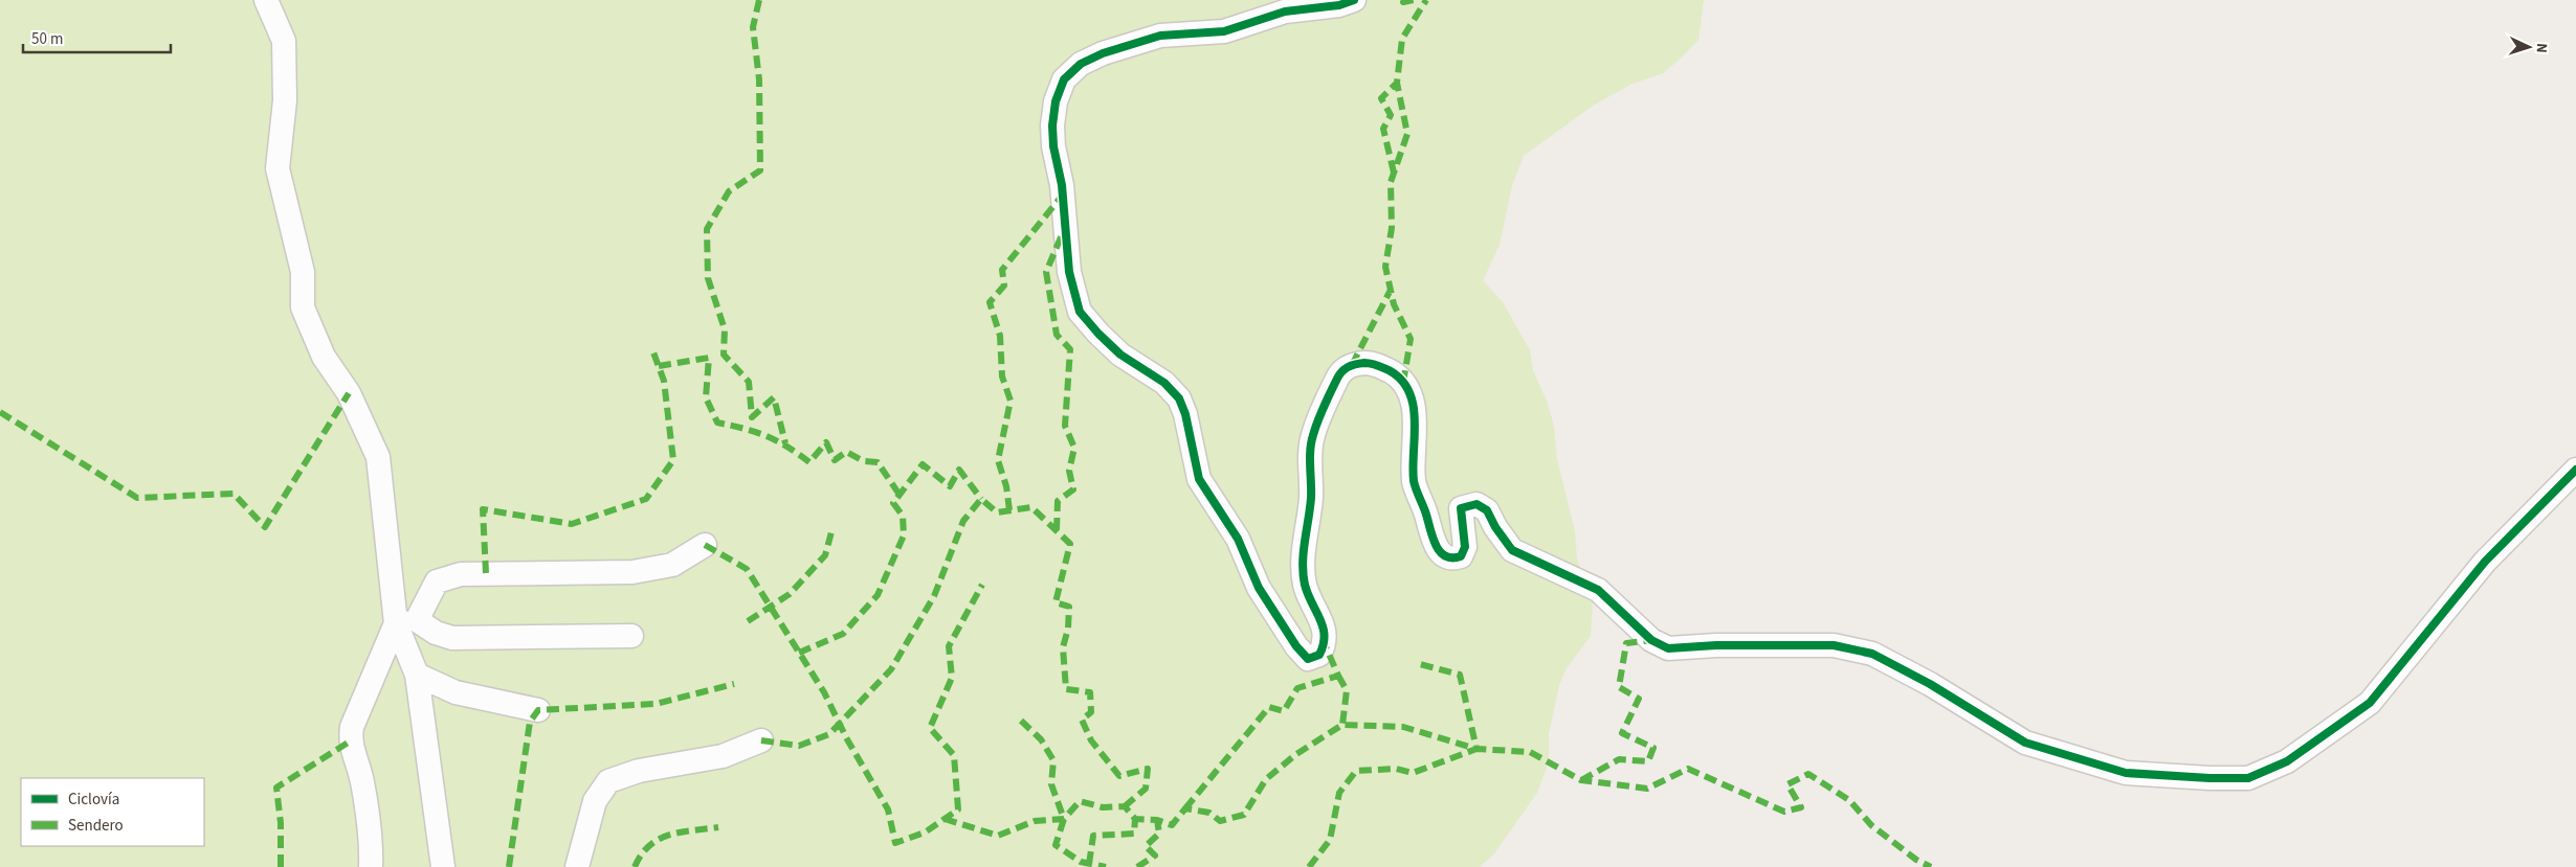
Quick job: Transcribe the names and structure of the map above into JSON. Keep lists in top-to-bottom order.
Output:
{
  "legend": ["Ciclovía", "Sendero"],
  "scale_bar": "50 m",
  "north": "right"
}
